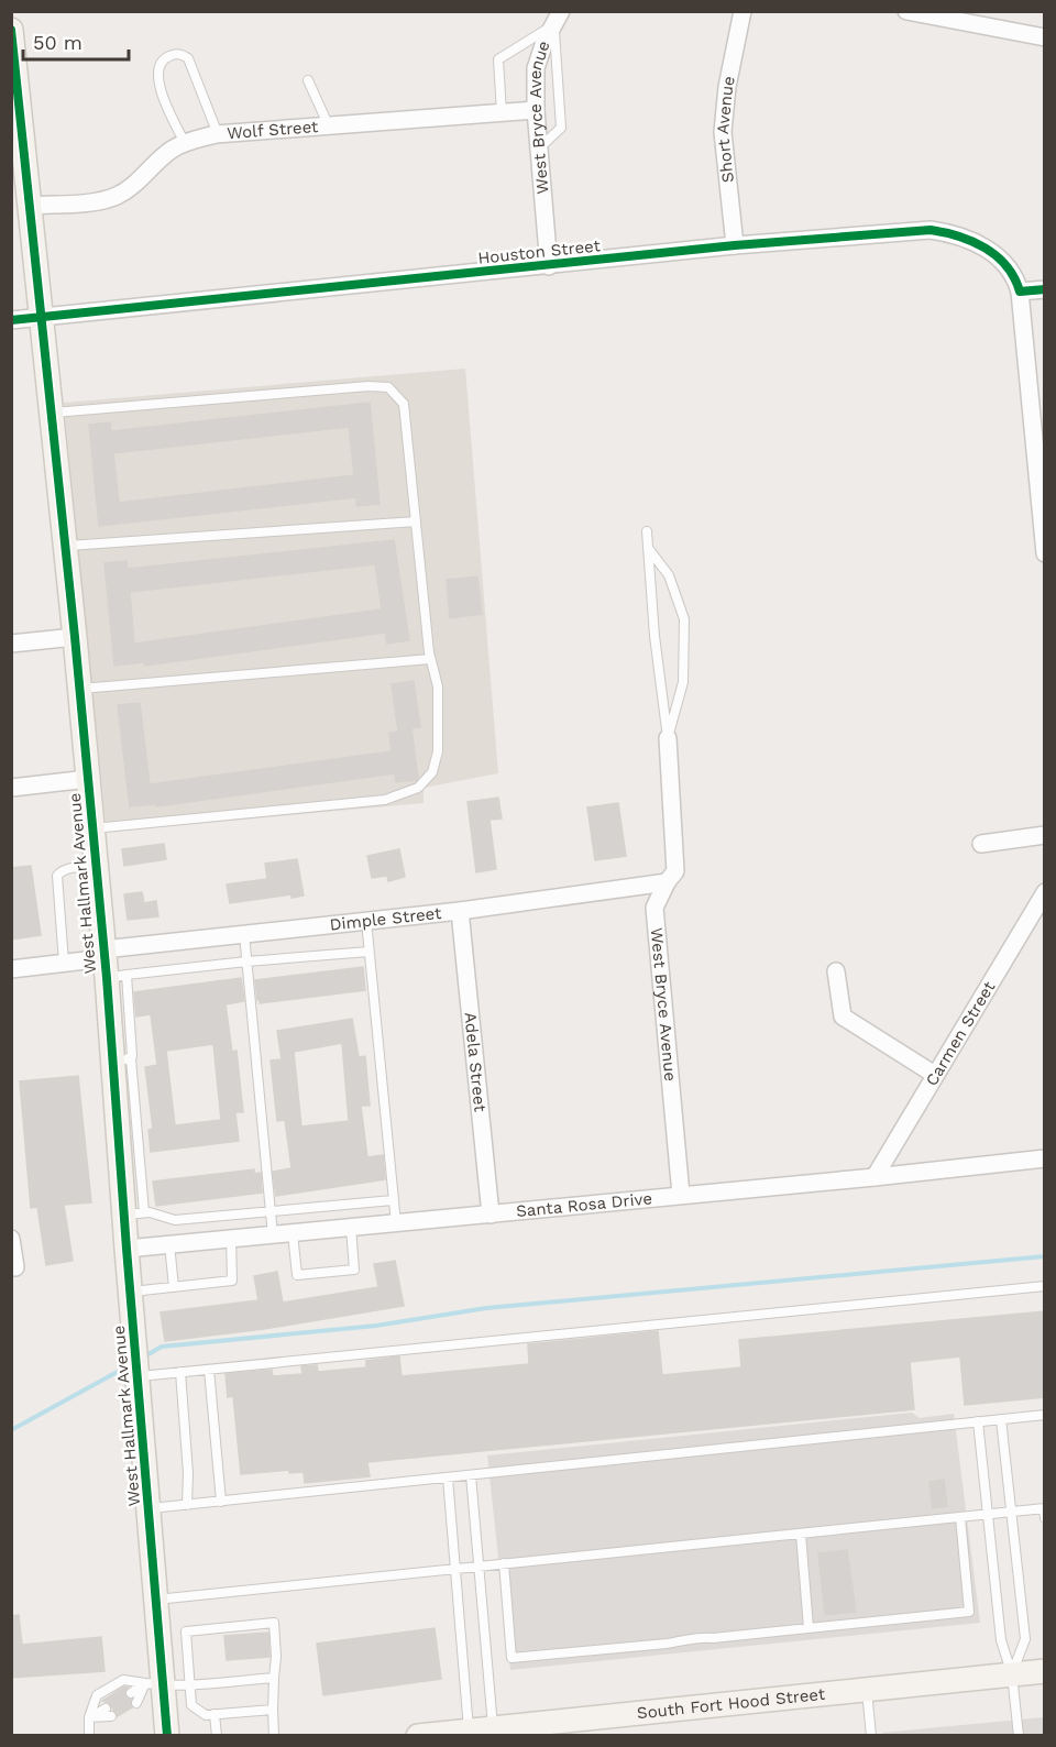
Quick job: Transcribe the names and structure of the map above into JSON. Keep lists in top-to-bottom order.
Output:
{
  "streets": {
    "street": [
      "West Bryce Avenue",
      "Short Avenue",
      "Wolf Street",
      "Houston Street",
      "West Hallmark Avenue",
      "Dimple Street",
      "Carmen Street",
      "Adela Street",
      "Santa Rosa Drive",
      "South Fort Hood Street"
    ]
  },
  "crossings": [
    ["West Bryce Avenue", "Wolf Street"],
    ["West Bryce Avenue", "Houston Street"],
    ["West Bryce Avenue", "Dimple Street"],
    ["West Bryce Avenue", "Santa Rosa Drive"],
    ["Short Avenue", "Houston Street"],
    ["Wolf Street", "West Hallmark Avenue"],
    ["Houston Street", "West Hallmark Avenue"],
    ["West Hallmark Avenue", "Dimple Street"],
    ["West Hallmark Avenue", "Santa Rosa Drive"],
    ["Dimple Street", "Adela Street"],
    ["Carmen Street", "Santa Rosa Drive"],
    ["Adela Street", "Santa Rosa Drive"]
  ],
  "scale_bar": "50 m"
}
